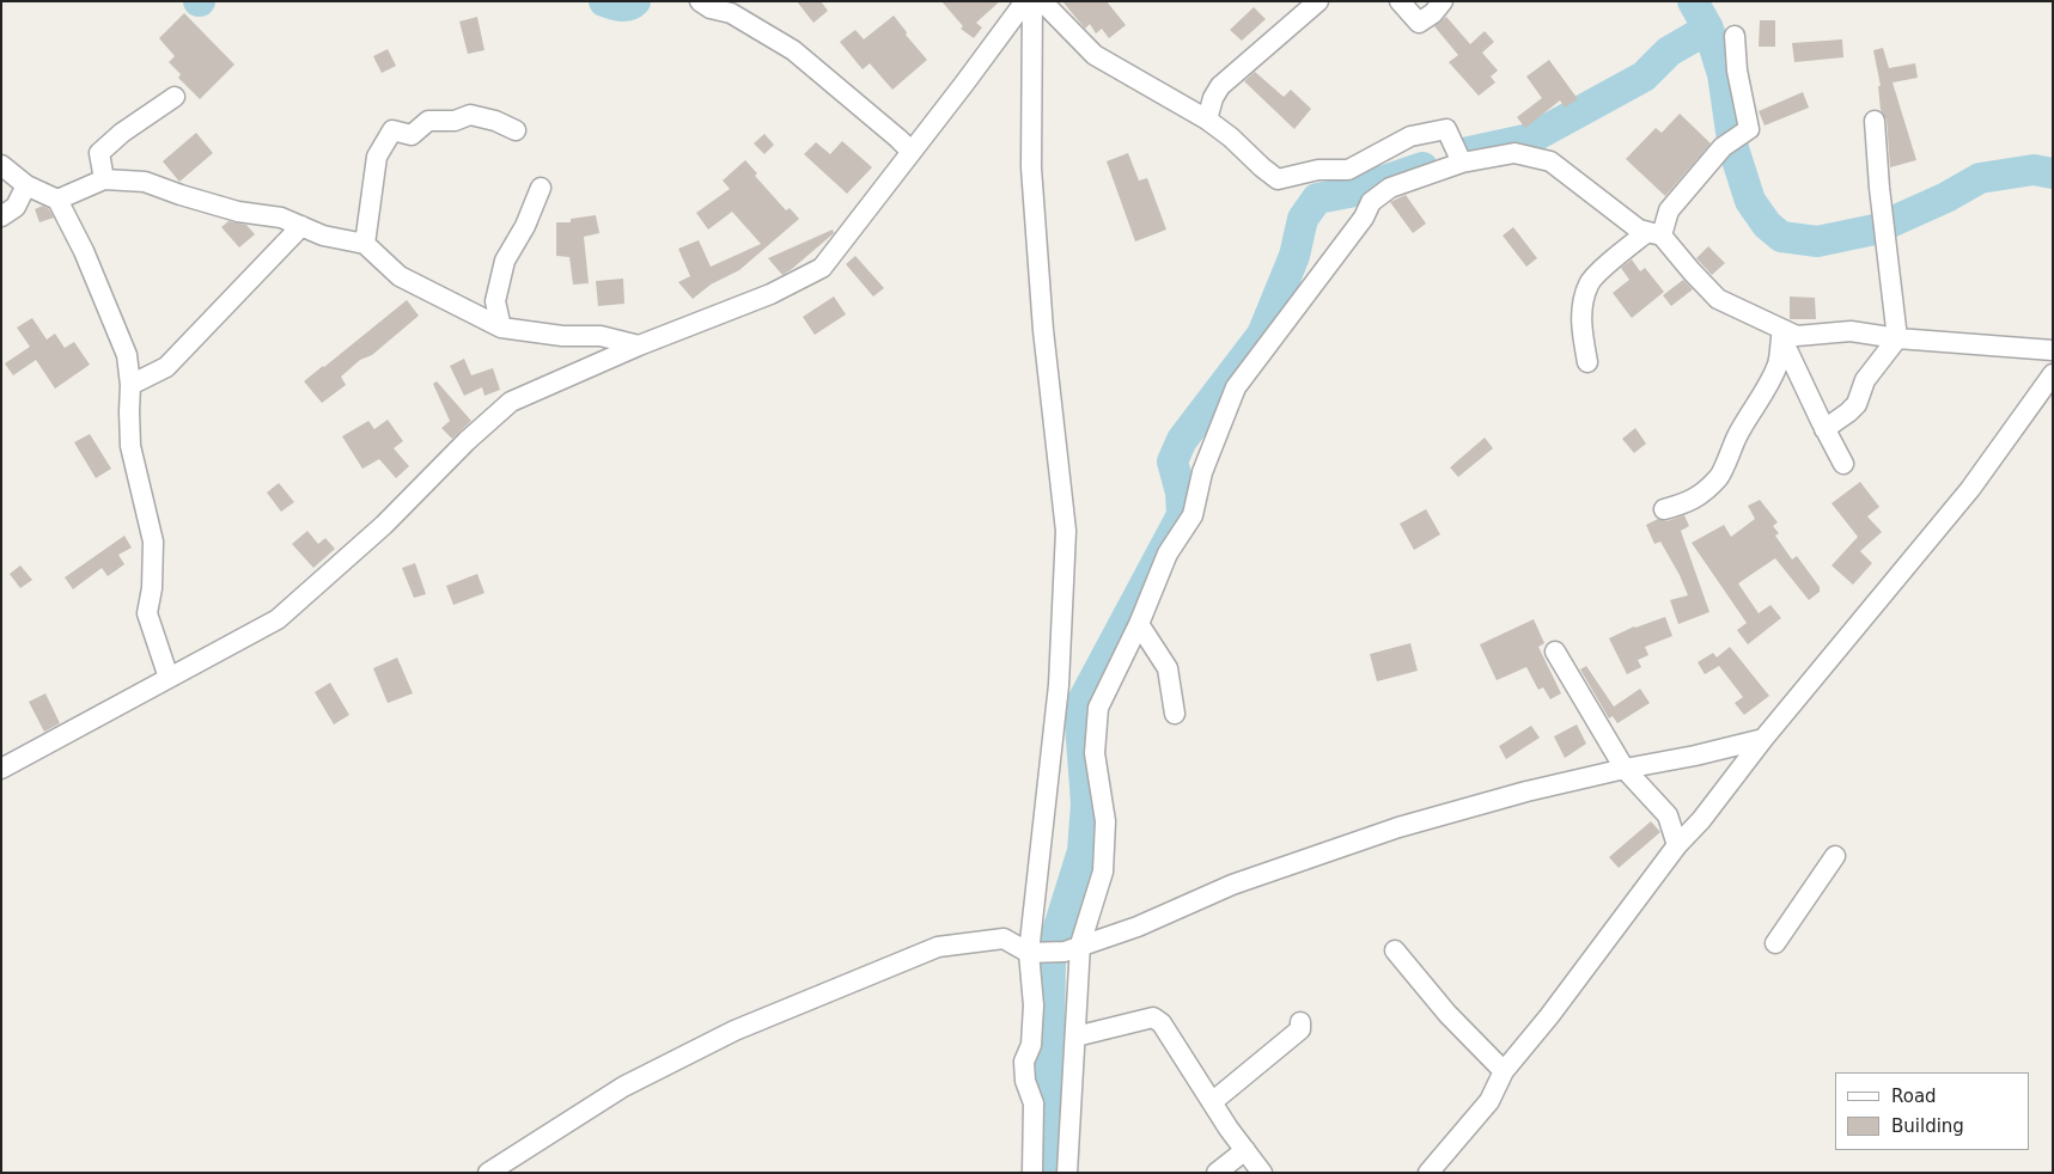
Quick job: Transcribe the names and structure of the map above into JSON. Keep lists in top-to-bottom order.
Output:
{
  "legend": ["Road", "Building"]
}
